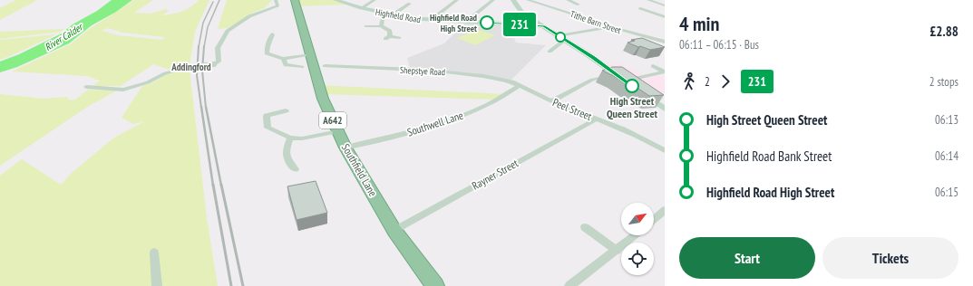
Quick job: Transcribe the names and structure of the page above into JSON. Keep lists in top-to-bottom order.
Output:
{
  "streets": {
    "highway": ["A642", "Southfield Lane"],
    "main road": ["Highfield Road"],
    "street": [
      "Tithe Barn Street",
      "Shepstye Road",
      "Peel Street",
      "Southwell Lane",
      "Rayner Street"
    ]
  },
  "crossings": [
    ["Shepstye Road", "Peel Street"],
    ["Shepstye Road", "Southwell Lane"],
    ["Peel Street", "Southwell Lane"],
    ["Peel Street", "Rayner Street"],
    ["Southwell Lane", "Southfield Lane"],
    ["Southfield Lane", "Rayner Street"]
  ],
  "districts": ["Addingford"],
  "water": ["River Calder"],
  "places": ["Highfield Road High Street", "High Street Queen Street"],
  "lines": ["bus line 231"],
  "north": "top right",
  "page": {
    "on_map": "231",
    "heading": ["4 min", "06:11 – 06:15 · Bus", "£2.88"],
    "legs": ["2", "231", "2 stops"],
    "list": [
      {
        "name": "High Street Queen Street",
        "value": "06:13"
      },
      {
        "name": "Highfield Road Bank Street",
        "value": "06:14"
      },
      {
        "name": "Highfield Road High Street",
        "value": "06:15"
      }
    ],
    "buttons": ["Start", "Tickets"]
  }
}
